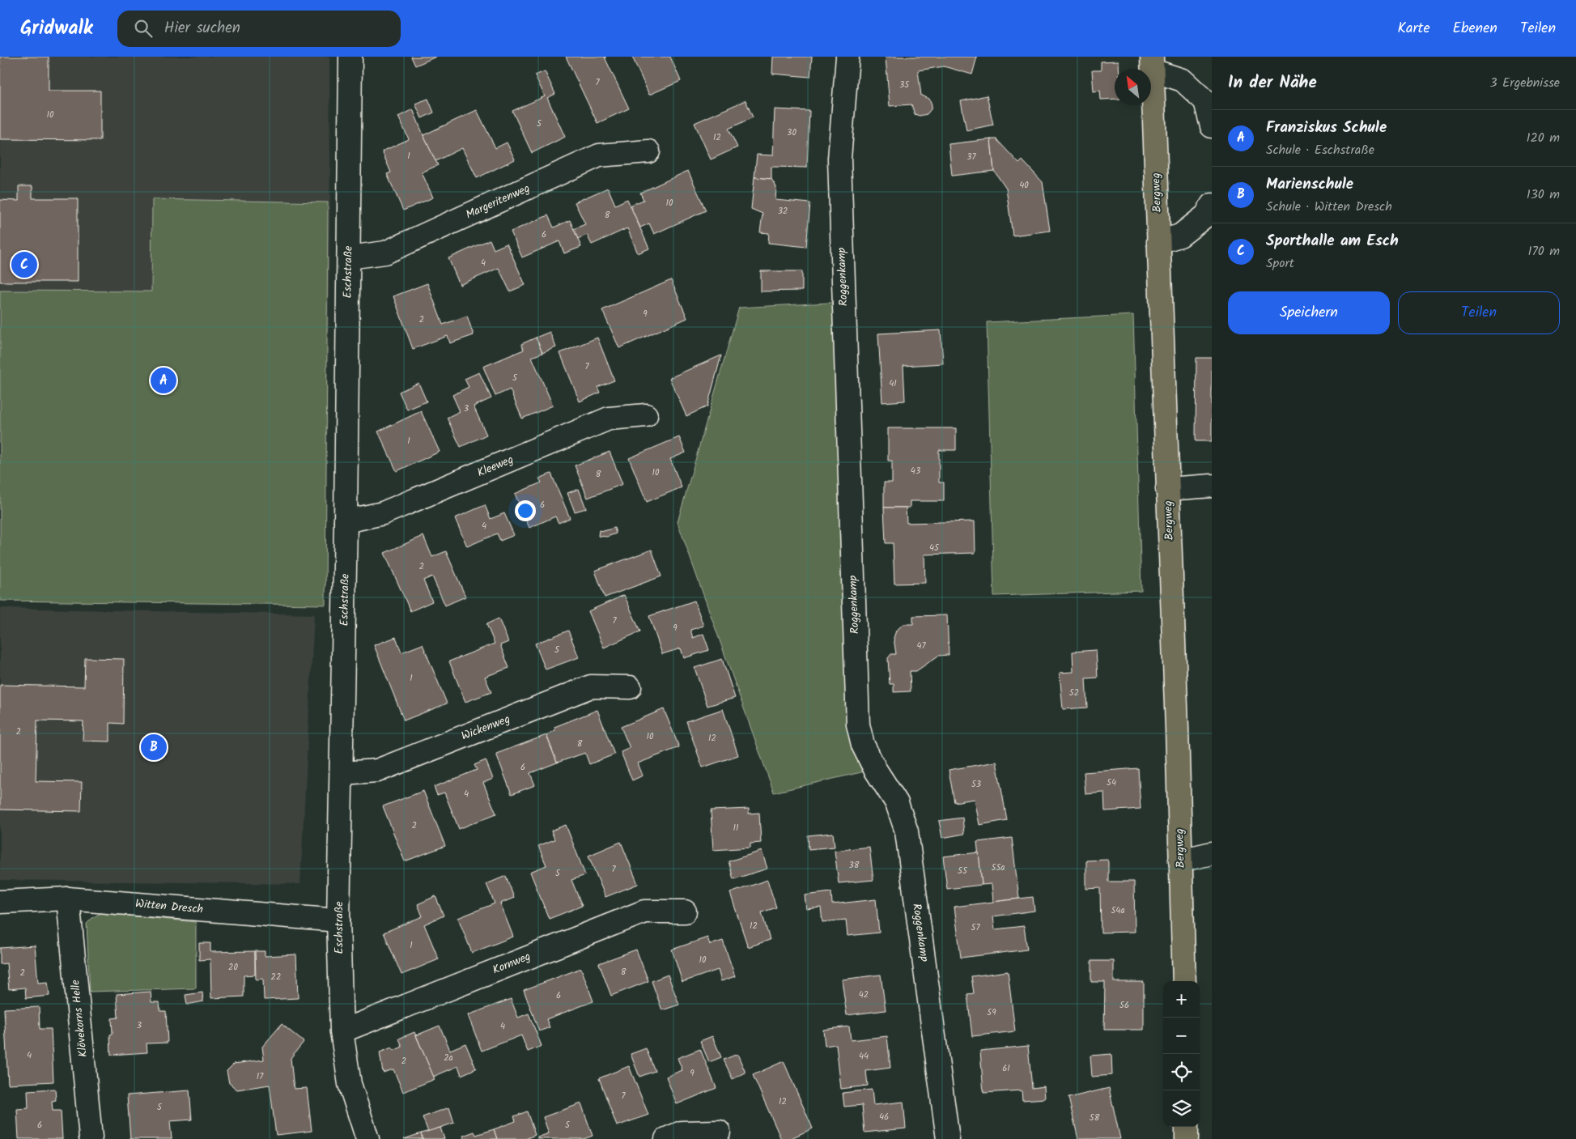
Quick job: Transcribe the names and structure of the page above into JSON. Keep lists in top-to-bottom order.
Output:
{
  "streets": {
    "main road": ["Bergweg"],
    "street": [
      "Margeritenweg",
      "Eschstraße",
      "Roggenkamp",
      "Kleeweg",
      "Wickenweg",
      "Witten Dresch",
      "Kornweg",
      "Klövekorns Helle"
    ]
  },
  "crossings": [
    ["Margeritenweg", "Eschstraße"],
    ["Eschstraße", "Kleeweg"],
    ["Eschstraße", "Wickenweg"],
    ["Eschstraße", "Witten Dresch"],
    ["Eschstraße", "Kornweg"],
    ["Witten Dresch", "Klövekorns Helle"]
  ],
  "house_numbers": [
    "7",
    "35",
    "10",
    "5",
    "30",
    "12",
    "1",
    "37",
    "40",
    "10",
    "32",
    "8",
    "6",
    "4",
    "9",
    "2",
    "7",
    "5",
    "41",
    "3",
    "1",
    "43",
    "10",
    "8",
    "6",
    "4",
    "45",
    "2",
    "7",
    "9",
    "47",
    "5",
    "1",
    "52",
    "2",
    "10",
    "12",
    "8",
    "6",
    "54",
    "53",
    "4",
    "2",
    "11",
    "38",
    "55a",
    "7",
    "55",
    "5",
    "54a",
    "12",
    "57",
    "1",
    "10",
    "20",
    "8",
    "2",
    "22",
    "42",
    "6",
    "56",
    "59",
    "3",
    "4",
    "4",
    "44",
    "2a",
    "2",
    "61",
    "9",
    "17",
    "7",
    "12",
    "5",
    "46",
    "58",
    "6",
    "5"
  ],
  "north": "top left",
  "page": {
    "header": "Gridwalk",
    "search": "Hier suchen",
    "nav": ["Karte", "Ebenen", "Teilen"],
    "heading": ["In der Nähe", "3 Ergebnisse"],
    "list": [
      {
        "mark": "A",
        "name": "Franziskus Schule",
        "note": "Schule · Eschstraße",
        "value": "120 m"
      },
      {
        "mark": "B",
        "name": "Marienschule",
        "note": "Schule · Witten Dresch",
        "value": "130 m"
      },
      {
        "mark": "C",
        "name": "Sporthalle am Esch",
        "note": "Sport",
        "value": "170 m"
      }
    ],
    "pins": ["C", "A", "B"],
    "buttons": ["Speichern", "Teilen"],
    "map_buttons": ["+", "−"]
  }
}
